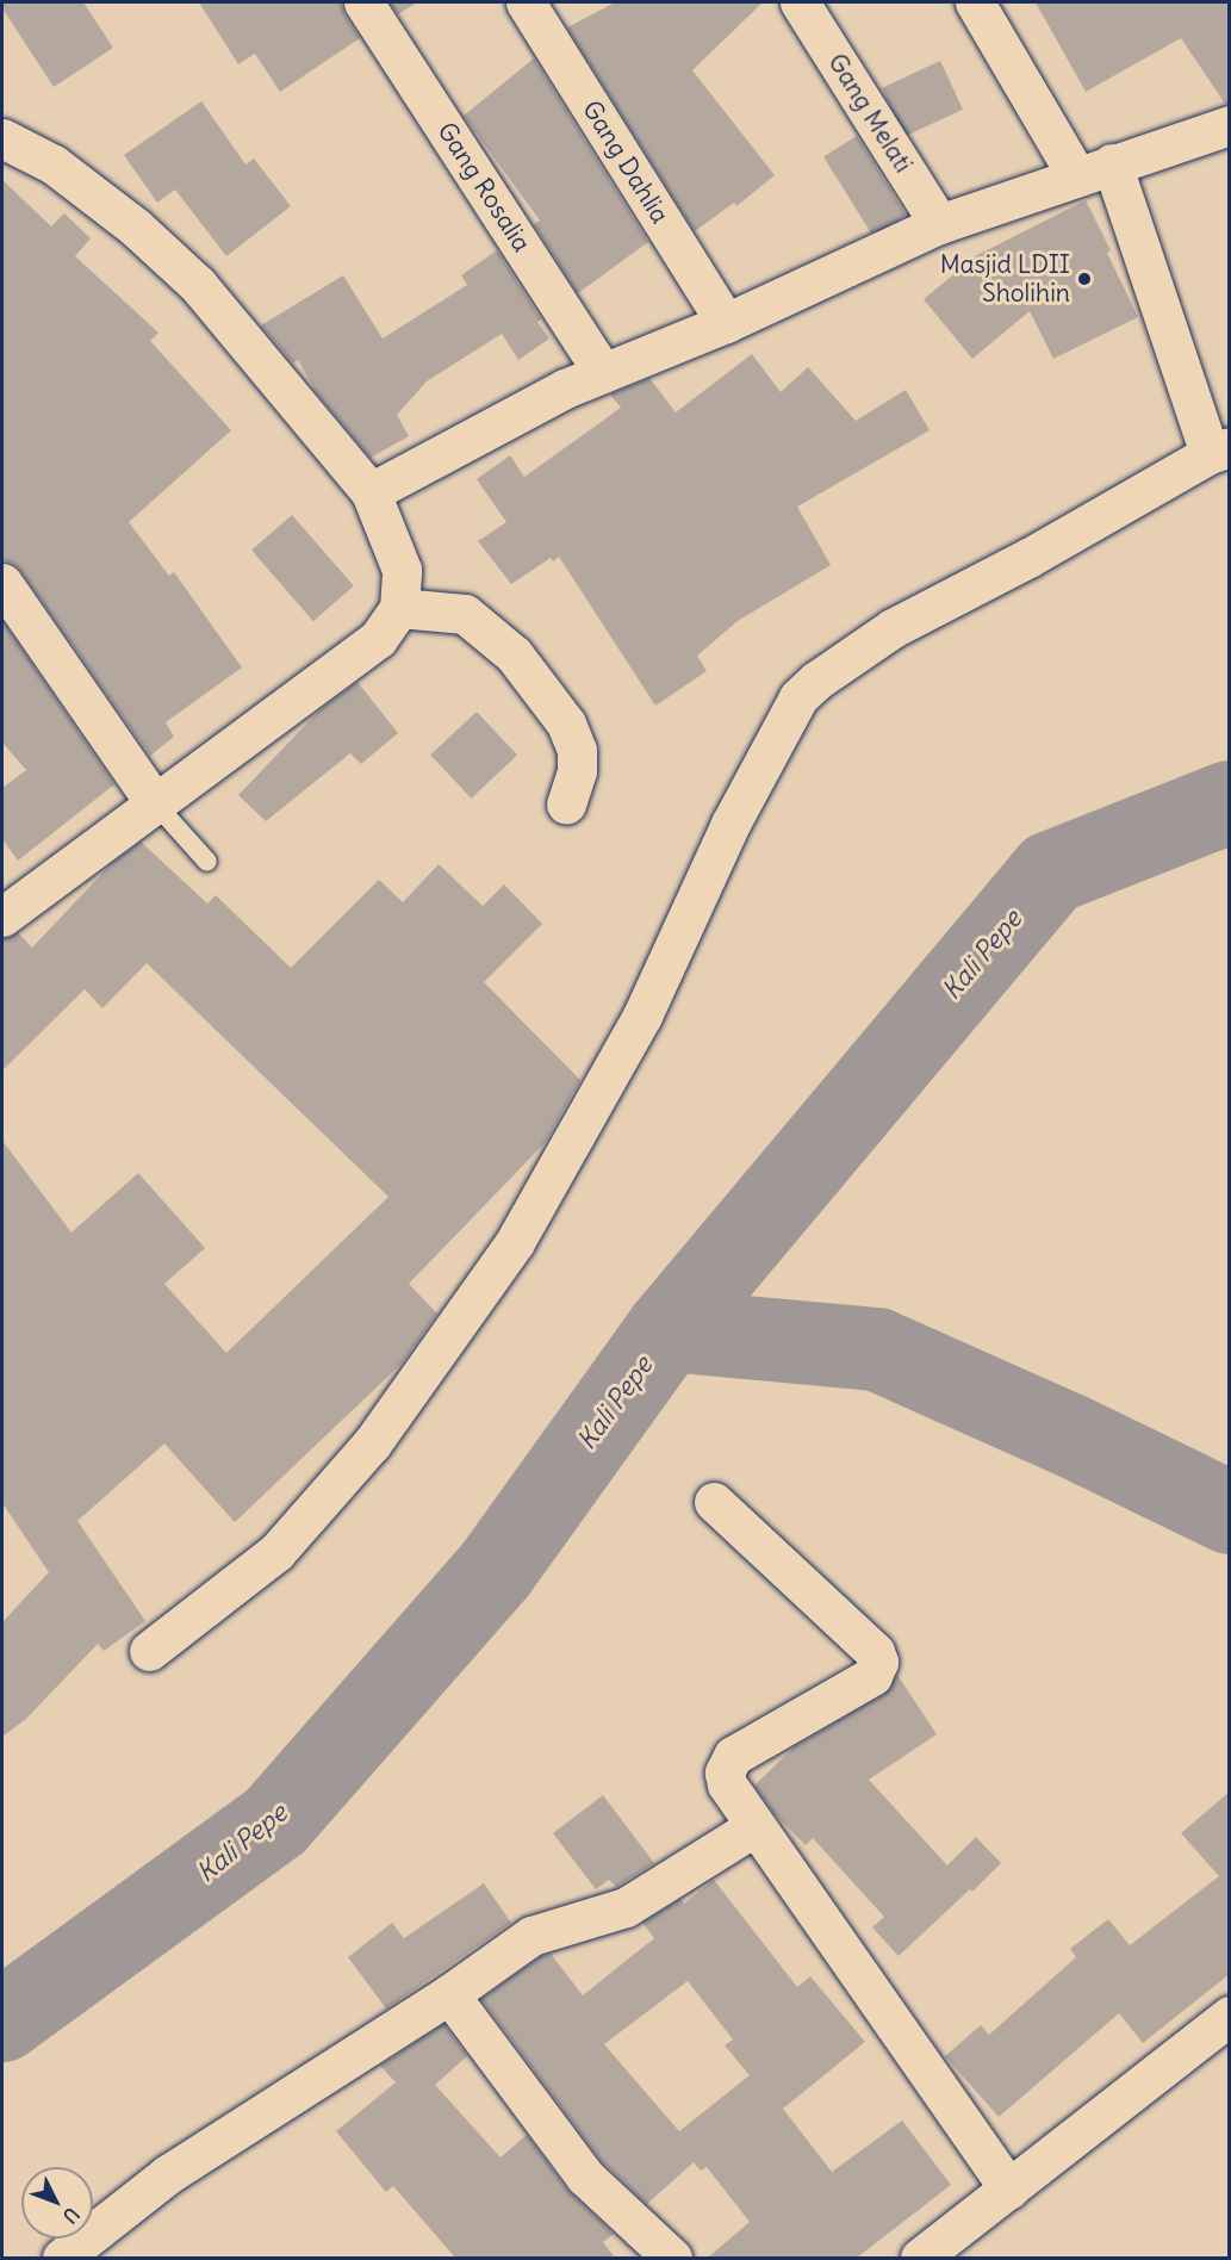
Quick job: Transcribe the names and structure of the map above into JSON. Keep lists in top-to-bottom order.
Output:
{
  "streets": {
    "street": ["Gang Melati", "Gang Dahlia", "Gang Rosalia"]
  },
  "water": ["Kali Pepe"],
  "places": ["Masjid LDII Sholihin"],
  "north": "bottom right"
}
